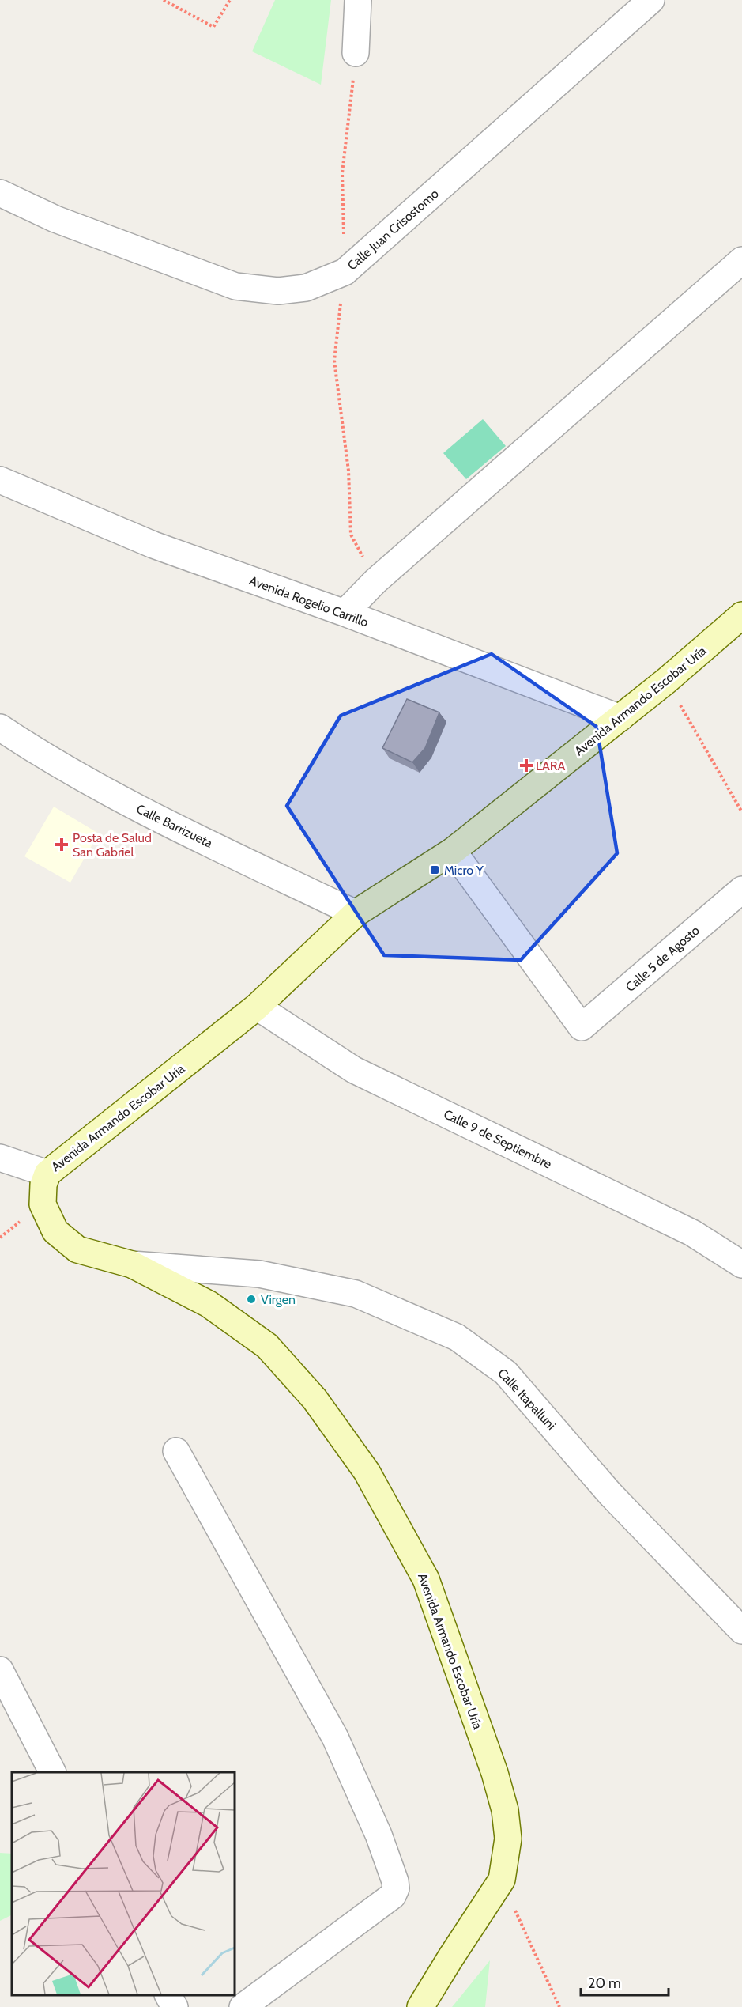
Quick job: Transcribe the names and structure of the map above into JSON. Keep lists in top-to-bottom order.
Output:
{
  "streets": {
    "main road": ["Avenida Armando Escobar Uría"],
    "street": [
      "Calle Juan Crisostomo",
      "Avenida Rogelio Carrillo",
      "Calle Barrizueta",
      "Calle 5 de Agosto",
      "Calle 9 de Septiembre",
      "Calle Itapalluni"
    ]
  },
  "crossings": [
    ["Avenida Rogelio Carrillo", "Avenida Armando Escobar Uría"],
    ["Avenida Armando Escobar Uría", "Calle Barrizueta"],
    ["Avenida Armando Escobar Uría", "Calle 5 de Agosto"],
    ["Avenida Armando Escobar Uría", "Calle 9 de Septiembre"],
    ["Avenida Armando Escobar Uría", "Calle Itapalluni"]
  ],
  "places": {
    "health": ["LARA", "Posta de Salud San Gabriel"],
    "transit": ["Micro Y"],
    "other": ["Virgen"]
  },
  "scale_bar": "20 m"
}
